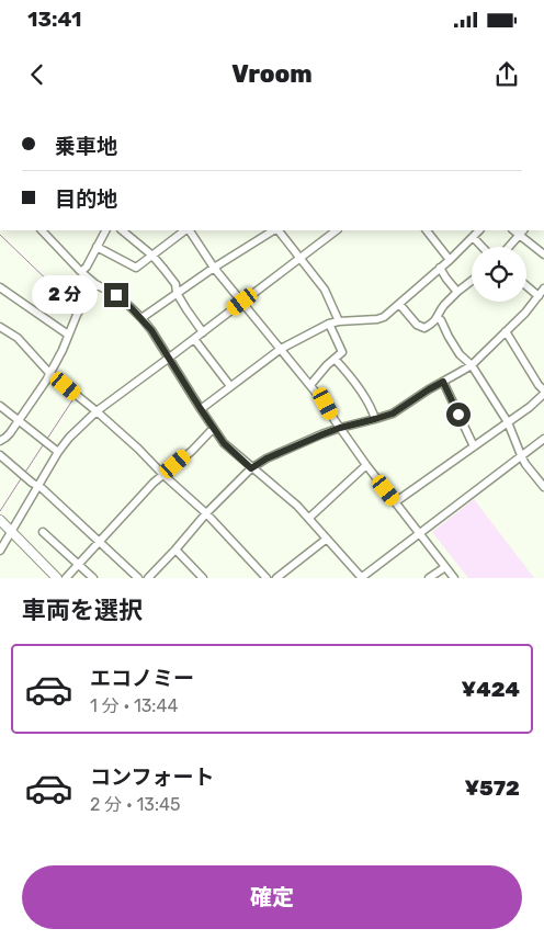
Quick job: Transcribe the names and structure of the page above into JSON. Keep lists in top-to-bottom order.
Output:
{
  "page": {
    "status": "13:41",
    "header": "Vroom",
    "banner": ["乗車地", "目的地"],
    "bubble": "2 分",
    "heading": "車両を選択",
    "list": [
      {
        "name": "エコノミー",
        "note": "1 分 · 13:44",
        "value": "¥424"
      },
      {
        "name": "コンフォート",
        "note": "2 分 · 13:45",
        "value": "¥572"
      }
    ],
    "buttons": "確定"
  }
}
